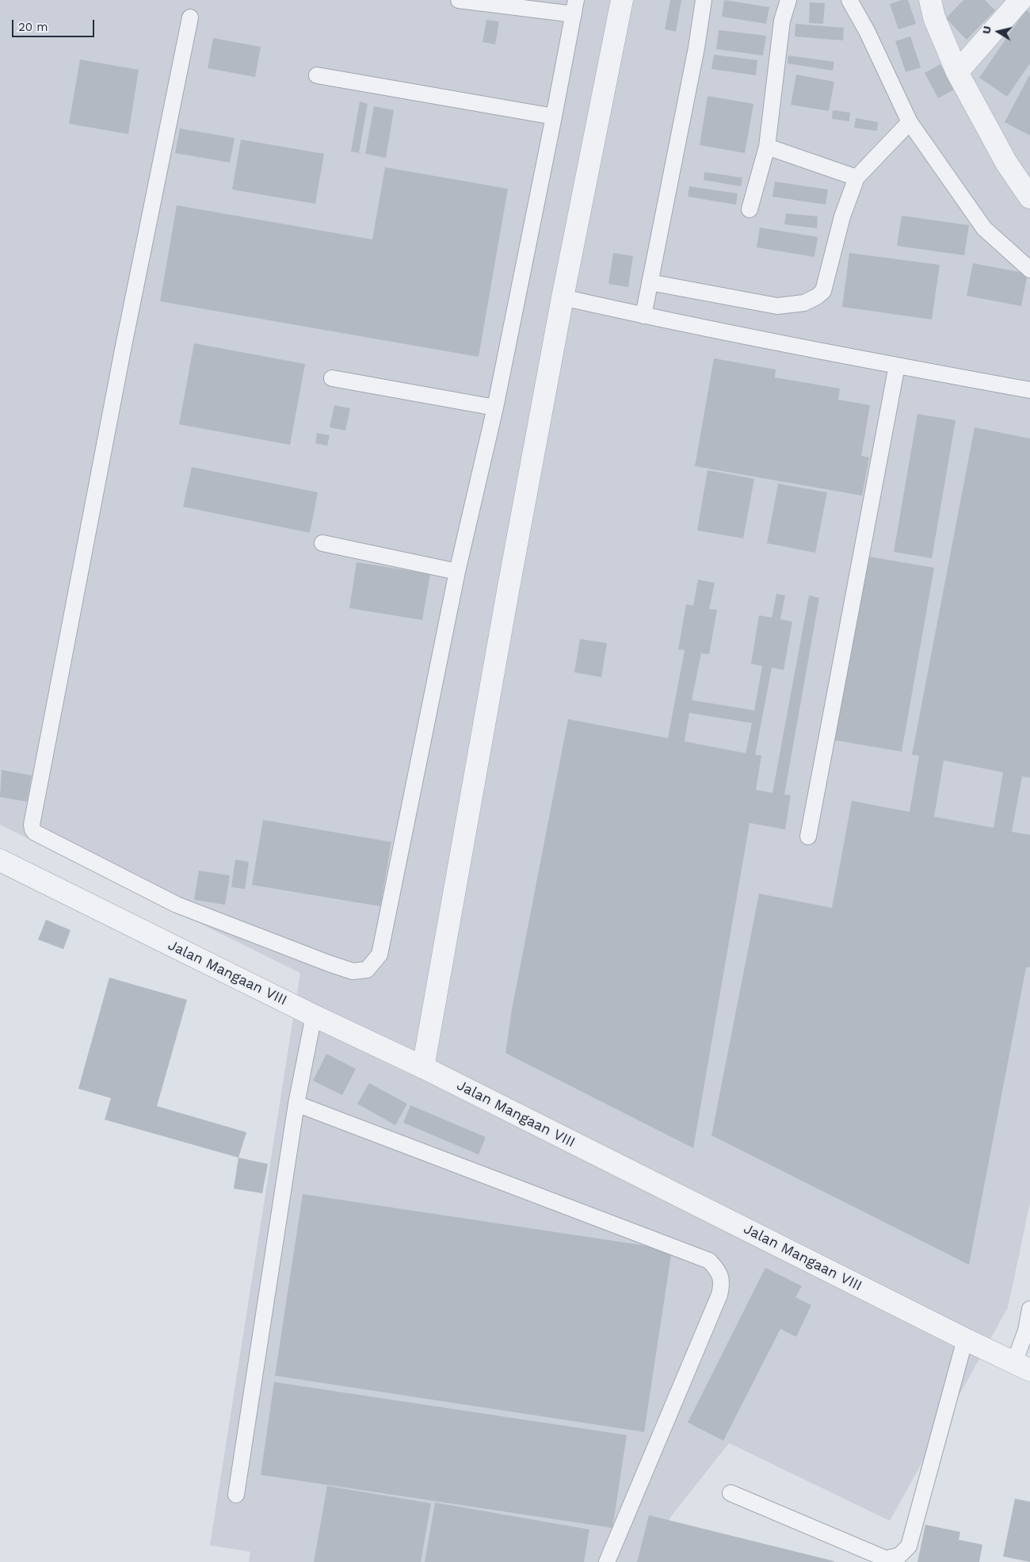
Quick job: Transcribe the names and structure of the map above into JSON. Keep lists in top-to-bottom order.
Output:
{
  "streets": {
    "street": ["Jalan Mangaan VIII"]
  },
  "scale_bar": "20 m",
  "north": "left"
}
